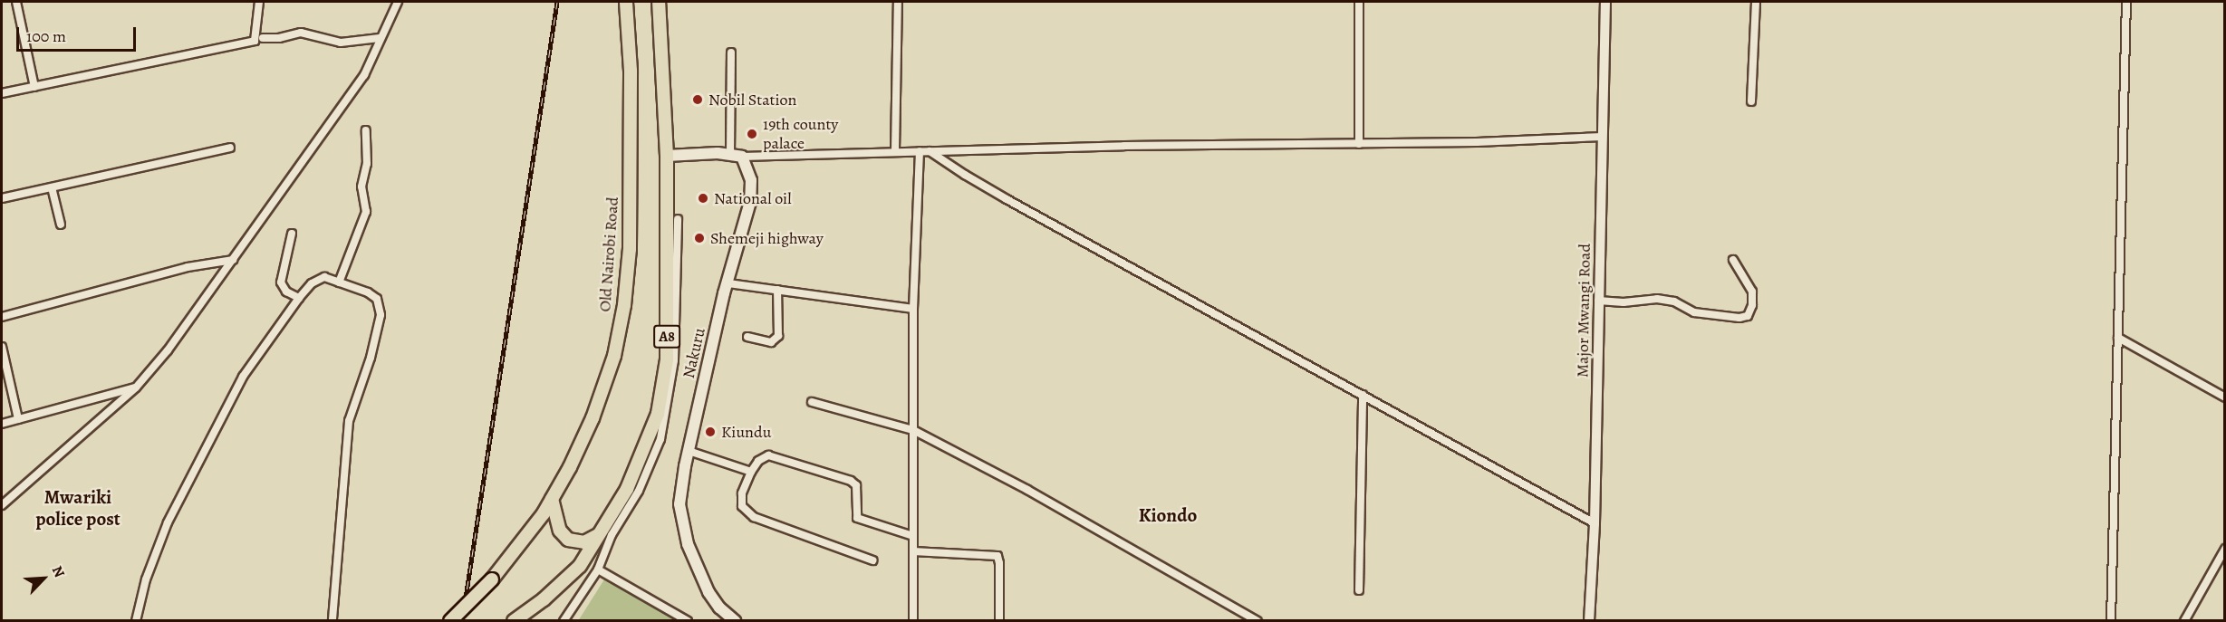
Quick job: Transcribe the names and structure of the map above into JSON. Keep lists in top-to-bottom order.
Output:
{
  "streets": {
    "highway": ["Old Nairobi Road", "A8"],
    "main road": ["Nakuru"],
    "street": ["Major Mwangi Road"]
  },
  "districts": ["Mwariki police post", "Kiondo"],
  "places": [
    "Nobil Station",
    "19th county palace",
    "National oil",
    "Shemeji highway",
    "Kiundu"
  ],
  "scale_bar": "100 m",
  "north": "top right"
}
